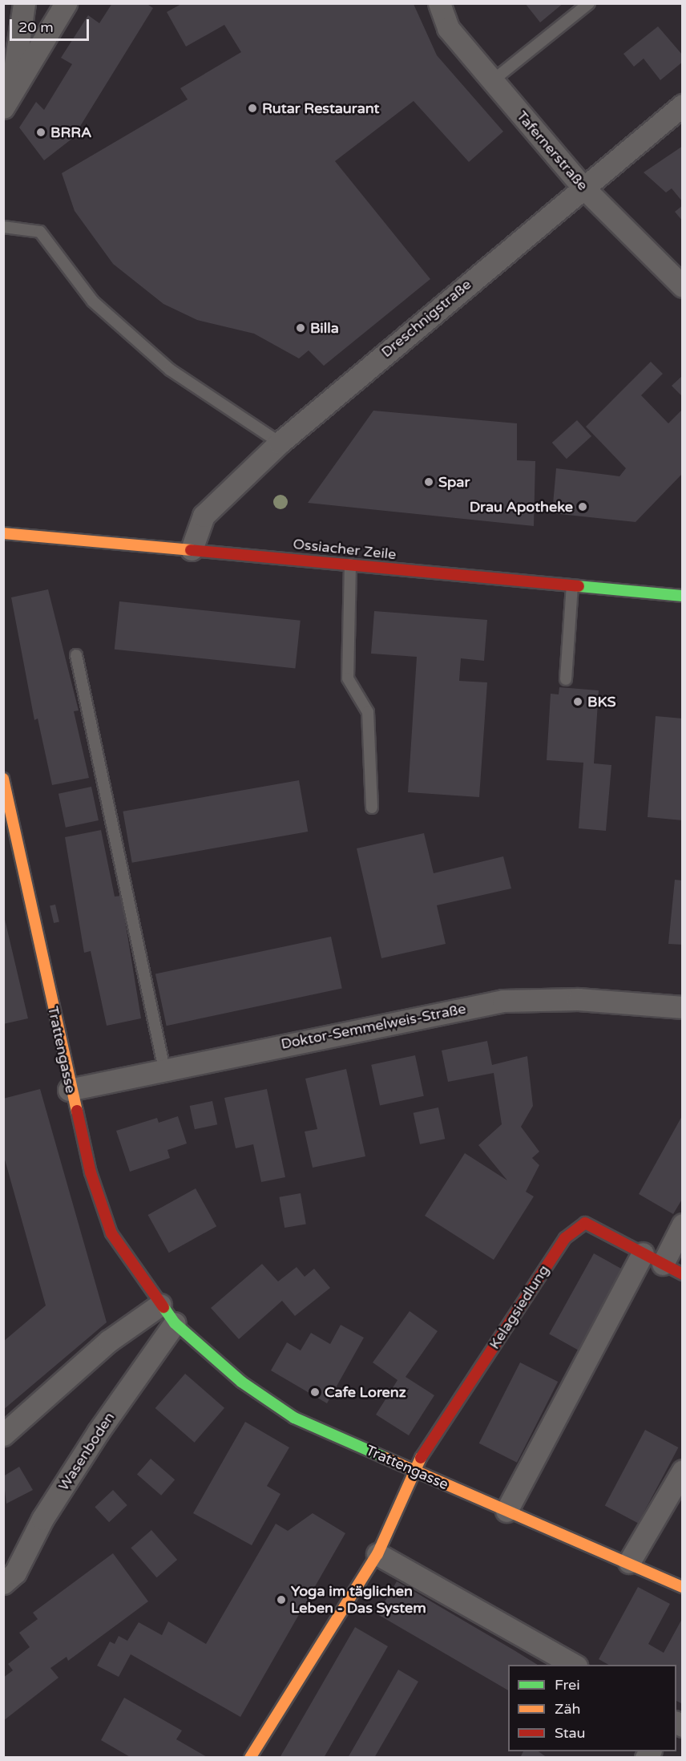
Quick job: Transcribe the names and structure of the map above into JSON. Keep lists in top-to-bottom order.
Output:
{
  "streets": {
    "street": [
      "Tafernerstraße",
      "Dreschnigstraße",
      "Ossiacher Zeile",
      "Doktor-Semmelweis-Straße",
      "Trattengasse",
      "Kelagsiedlung",
      "Wasenboden"
    ]
  },
  "crossings": [
    ["Tafernerstraße", "Dreschnigstraße"],
    ["Dreschnigstraße", "Ossiacher Zeile"],
    ["Doktor-Semmelweis-Straße", "Trattengasse"],
    ["Trattengasse", "Kelagsiedlung"],
    ["Trattengasse", "Wasenboden"]
  ],
  "places": [
    "Rutar Restaurant",
    "BRRA",
    "Billa",
    "Spar",
    "Drau Apotheke",
    "BKS",
    "Cafe Lorenz",
    "Yoga im täglichen Leben - Das System"
  ],
  "legend": ["Frei", "Zäh", "Stau"],
  "scale_bar": "20 m"
}
